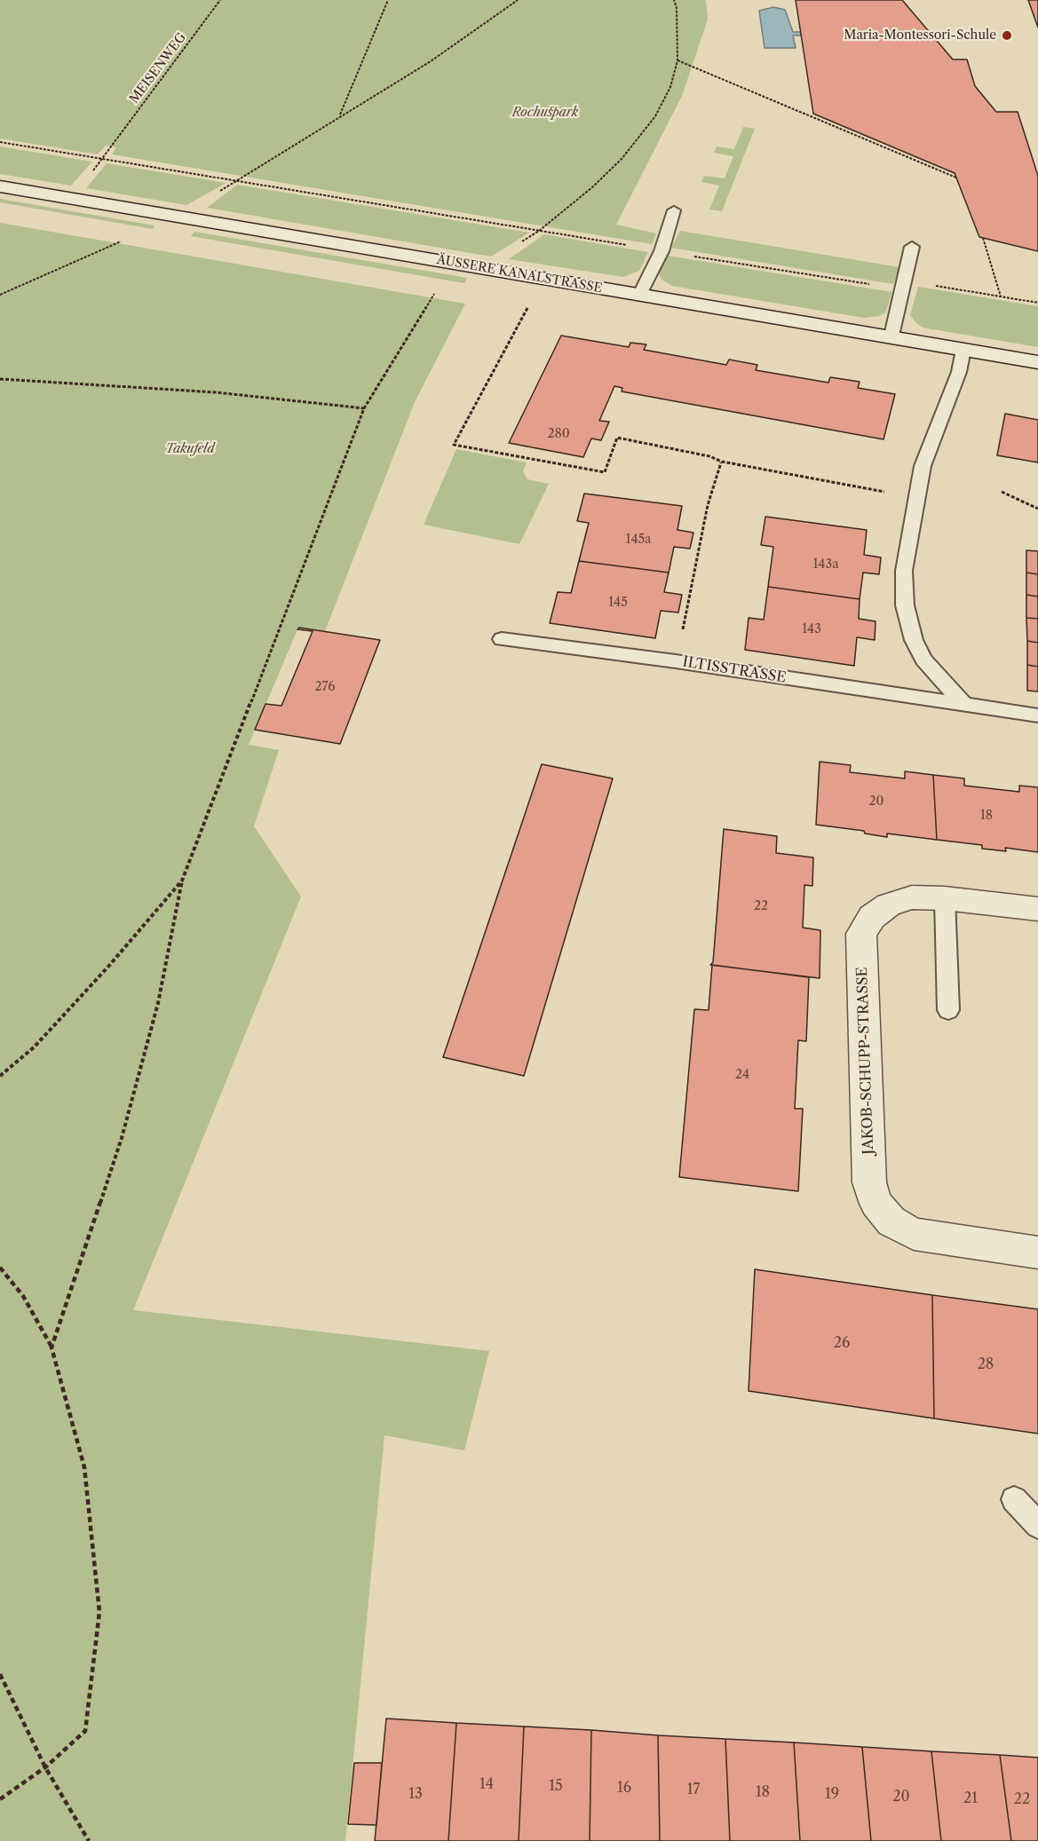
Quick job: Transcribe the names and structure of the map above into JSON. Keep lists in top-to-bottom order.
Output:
{
  "streets": {
    "main road": ["ÄUSSERE KANALSTRASSE", "JAKOB-SCHUPP-STRASSE"],
    "lane": ["ILTISSTRASSE"],
    "path": ["MEISENWEG"]
  },
  "parks": ["Rochuspark", "Takufeld"],
  "places": ["Maria-Montessori-Schule"],
  "house_numbers": [
    "280",
    "145a",
    "143a",
    "145",
    "143",
    "276",
    "20",
    "18",
    "22",
    "24",
    "26",
    "28",
    "14",
    "15",
    "16",
    "17",
    "18",
    "13",
    "19",
    "20",
    "21",
    "22"
  ]
}
